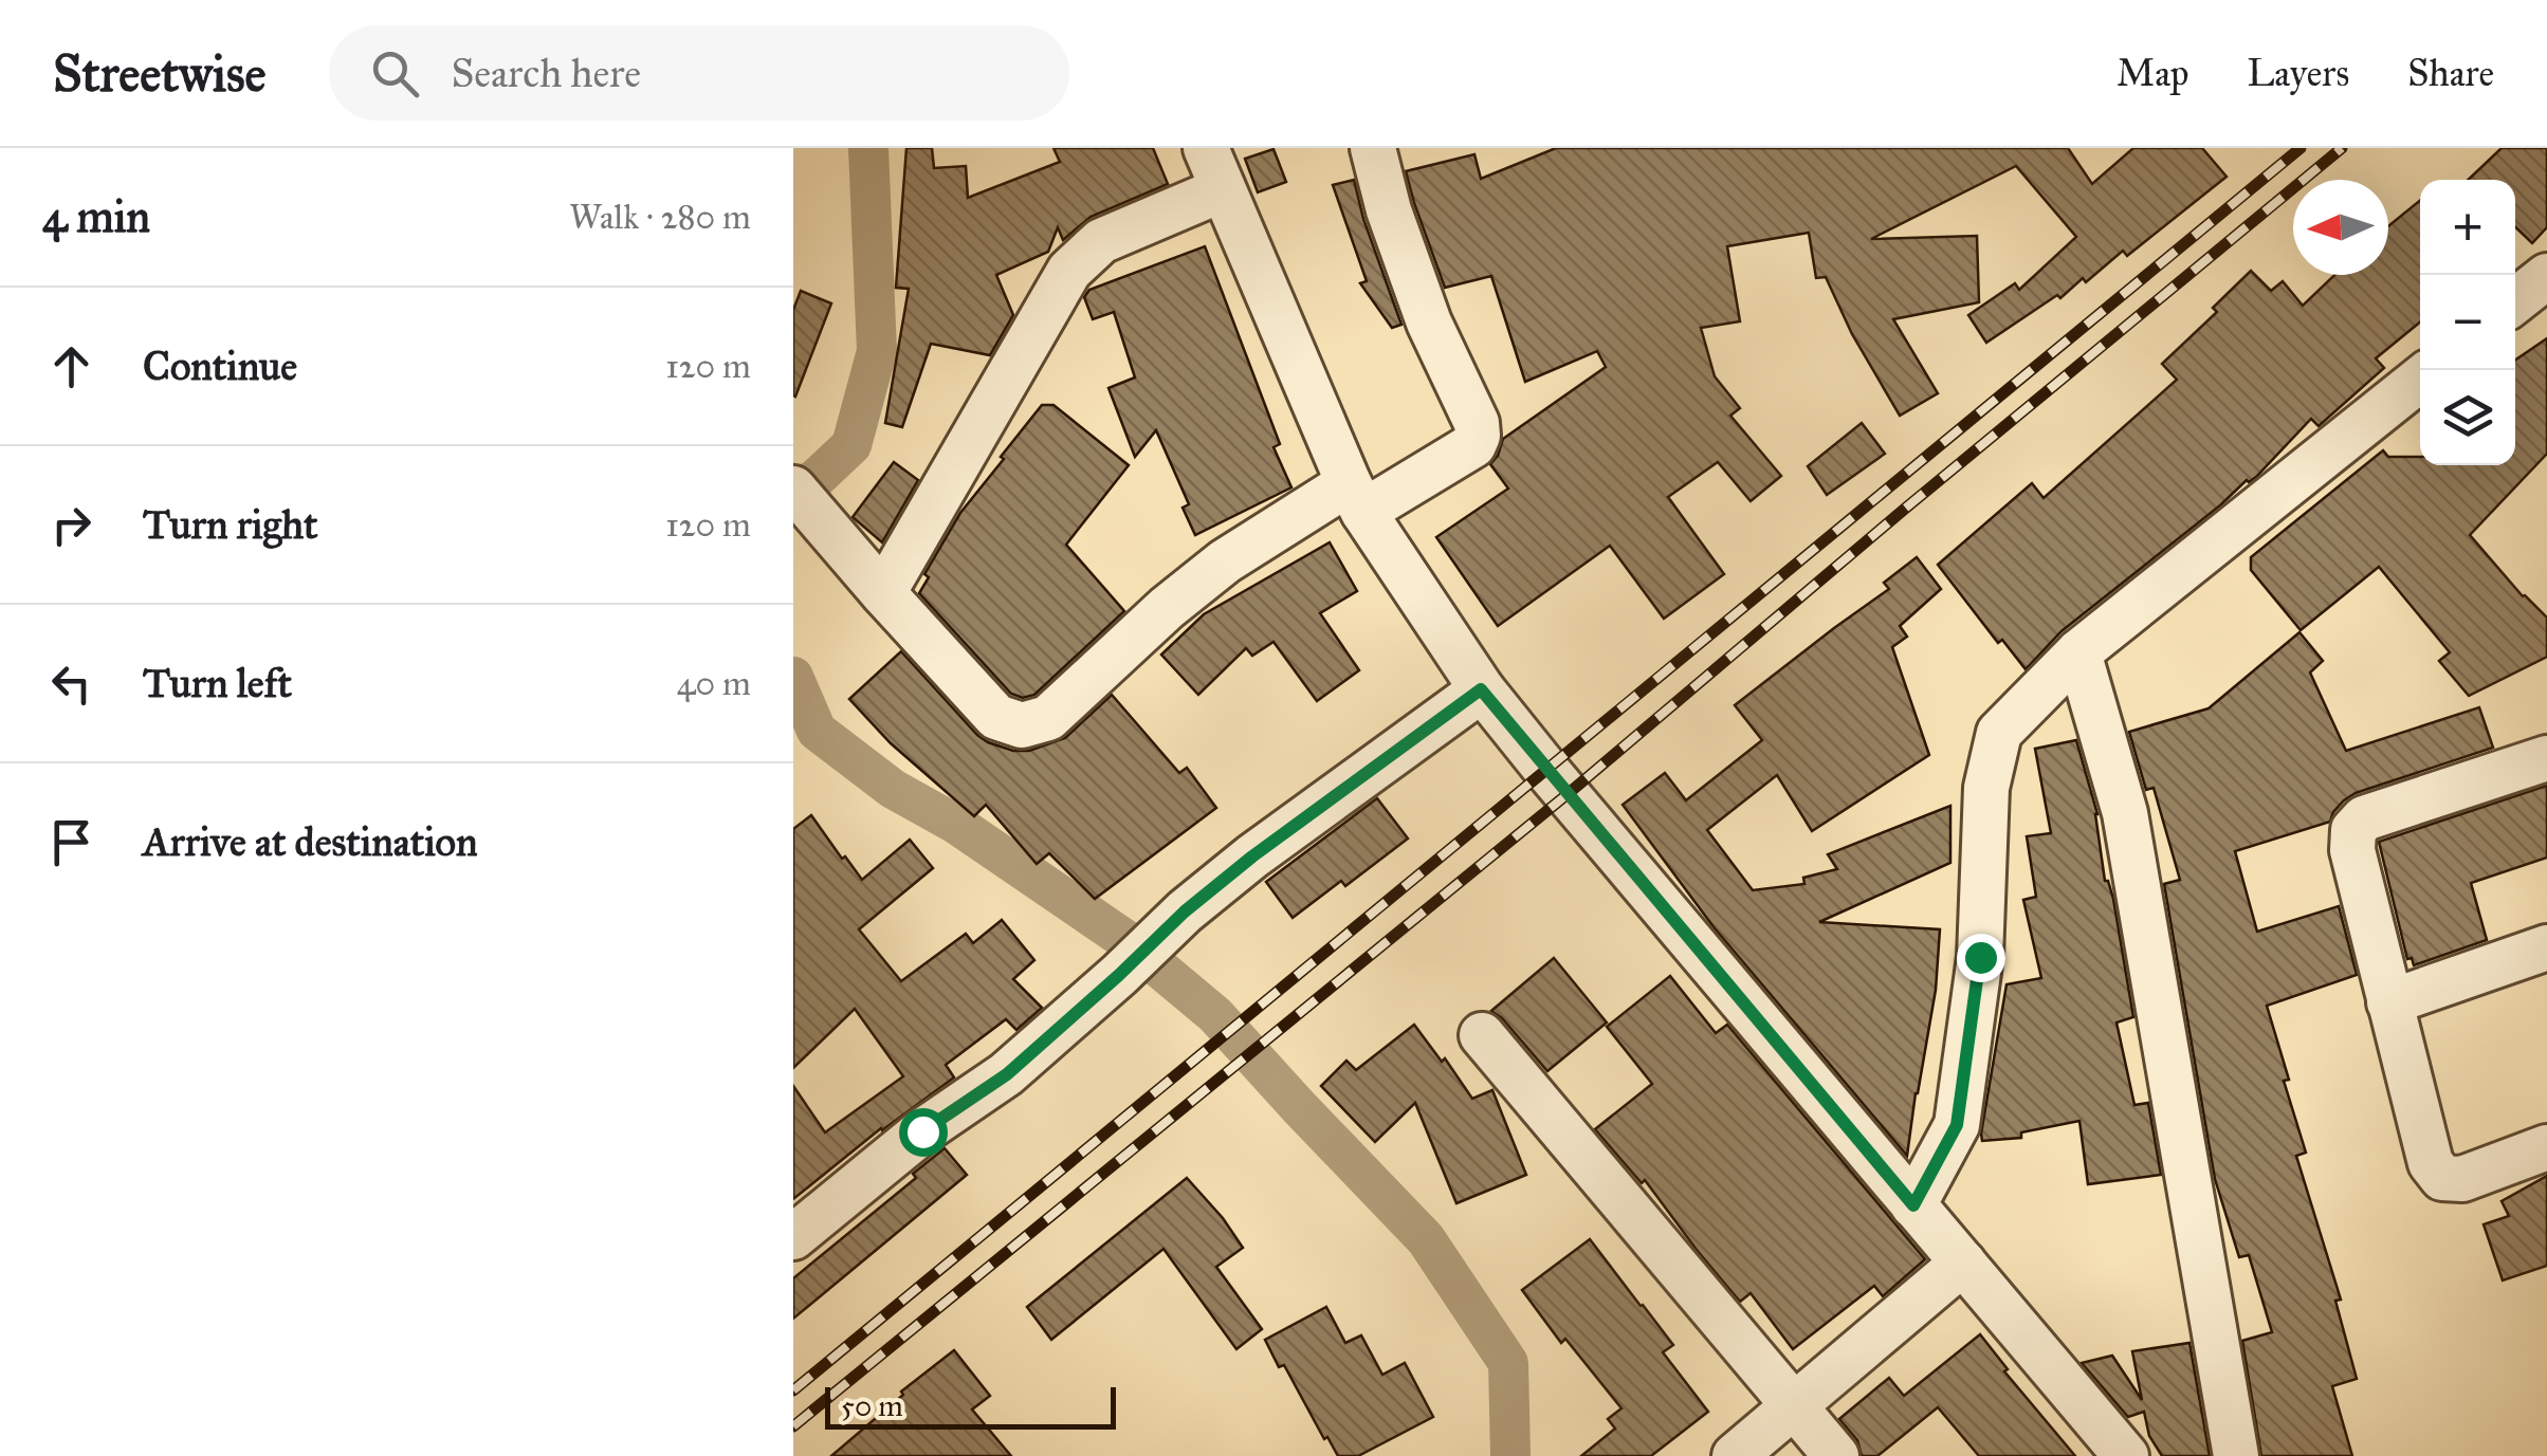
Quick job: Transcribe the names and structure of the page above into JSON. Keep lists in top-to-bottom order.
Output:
{
  "scale_bar": "50 m",
  "north": "left",
  "page": {
    "header": "Streetwise",
    "search": "Search here",
    "nav": ["Map", "Layers", "Share"],
    "heading": ["4 min", "Walk · 280 m"],
    "map_buttons": ["+", "−"],
    "list": [
      ["Continue", "120 m"],
      ["Turn right", "120 m"],
      ["Turn left", "40 m"],
      "Arrive at destination"
    ],
    "scale": "50 m"
  }
}
